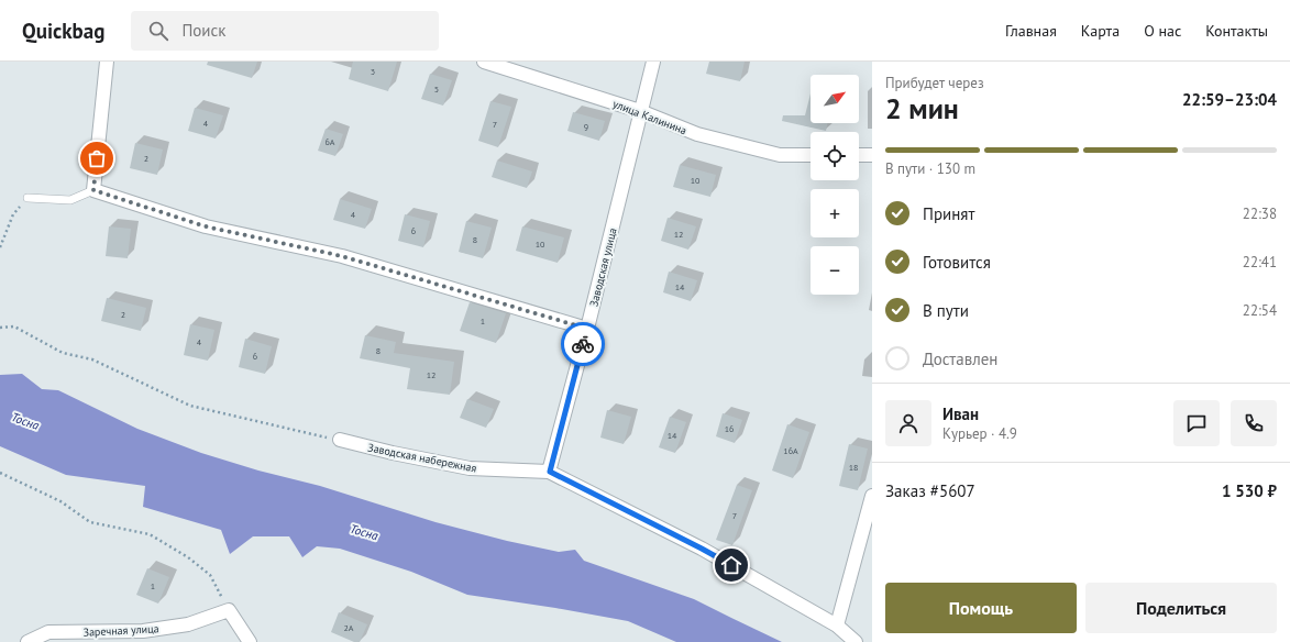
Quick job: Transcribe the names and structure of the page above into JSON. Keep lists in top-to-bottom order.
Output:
{
  "streets": {
    "street": [
      "улица Калинина",
      "Заводская улица",
      "Заводская набережная",
      "Заречная улица"
    ]
  },
  "crossings": [
    ["улица Калинина", "Заводская улица"],
    ["Заводская улица", "Заводская набережная"]
  ],
  "water": ["Тосна"],
  "house_numbers": [
    "3",
    "5",
    "4",
    "7",
    "9",
    "6А",
    "2",
    "10",
    "4",
    "6",
    "12",
    "8",
    "10",
    "14",
    "2",
    "1",
    "4",
    "8",
    "6",
    "12",
    "16",
    "14",
    "16А",
    "18",
    "7",
    "1",
    "2А"
  ],
  "north": "top right",
  "page": {
    "header": "Quickbag",
    "search": "Поиск",
    "nav": [
      "Главная",
      "Карта",
      "О нас",
      "Контакты"
    ],
    "heading": ["2 мин", "Прибудет через", "22:59–23:04"],
    "panel": [
      "Иван",
      "Курьер · 4.9",
      "Заказ #5607",
      "1 530 ₽"
    ],
    "map_buttons": ["+", "−"],
    "bar": "В пути · 130 m",
    "list": [
      ["Принят", "22:38"],
      ["Готовится", "22:41"],
      ["В пути", "22:54"],
      "Доставлен"
    ],
    "buttons": ["Помощь", "Поделиться"]
  }
}
